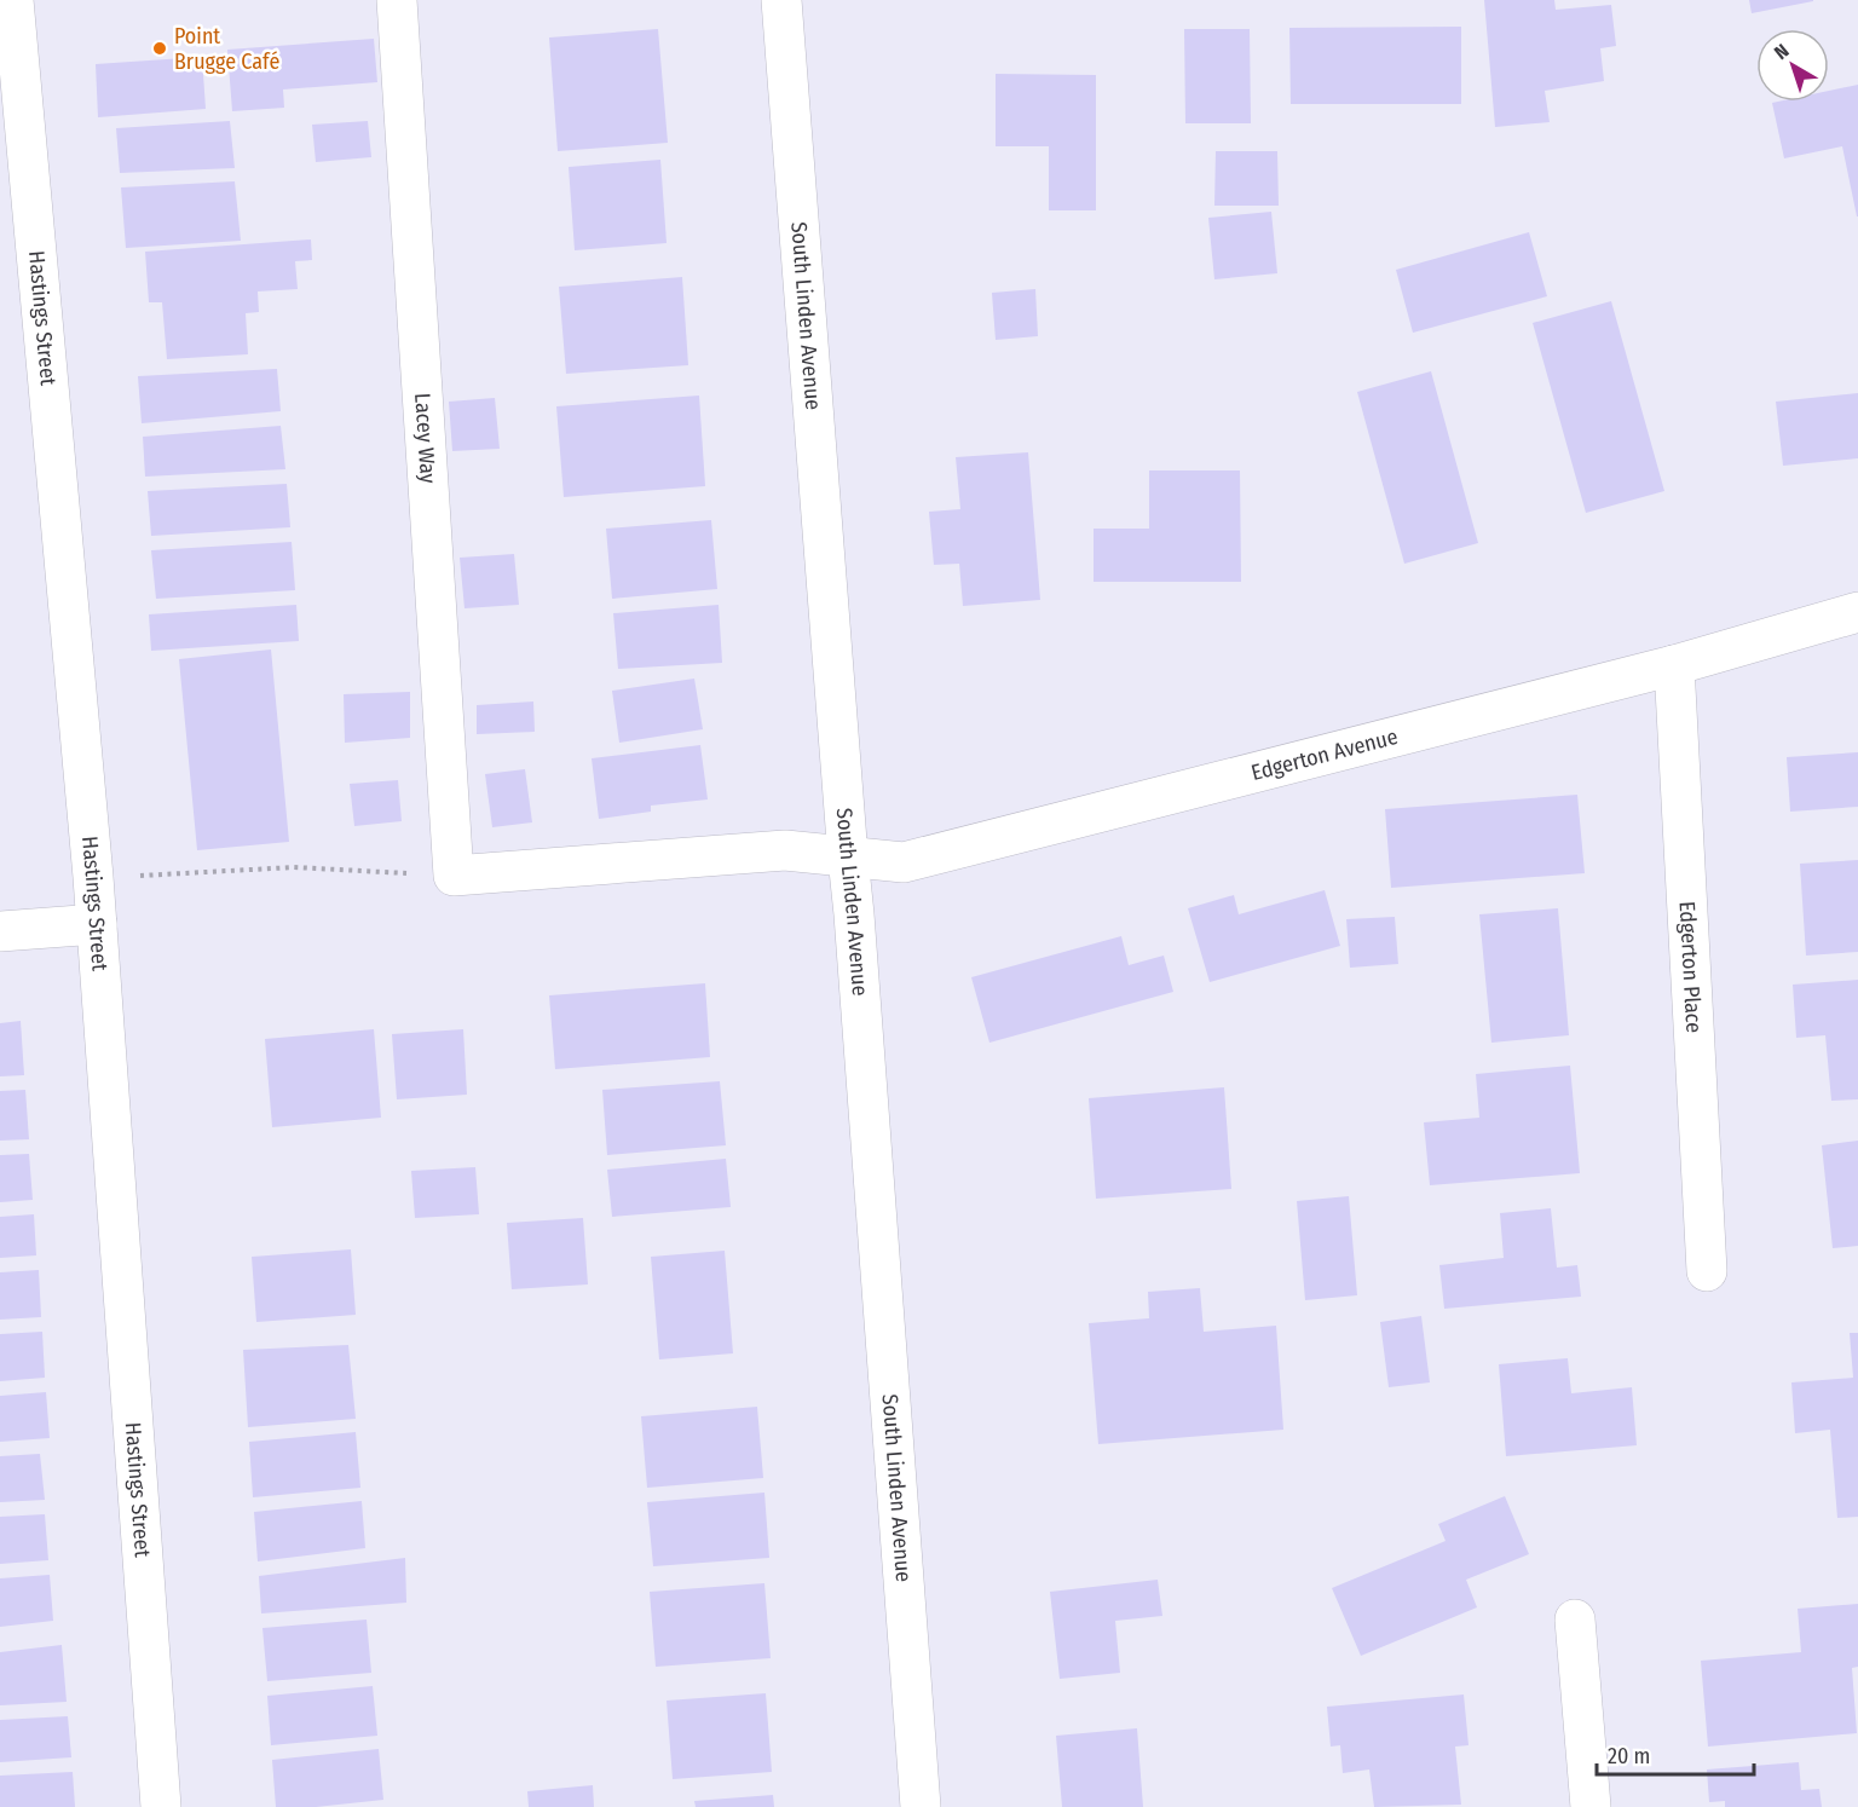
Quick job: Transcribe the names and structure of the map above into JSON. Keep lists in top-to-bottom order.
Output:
{
  "streets": {
    "street": [
      "Hastings Street",
      "South Linden Avenue",
      "Lacey Way",
      "Edgerton Avenue",
      "Edgerton Place"
    ]
  },
  "crossings": [
    ["South Linden Avenue", "Edgerton Avenue"],
    ["Lacey Way", "Edgerton Avenue"],
    ["Edgerton Avenue", "Edgerton Place"]
  ],
  "places": ["Point Brugge Café"],
  "scale_bar": "20 m",
  "north": "top left"
}
